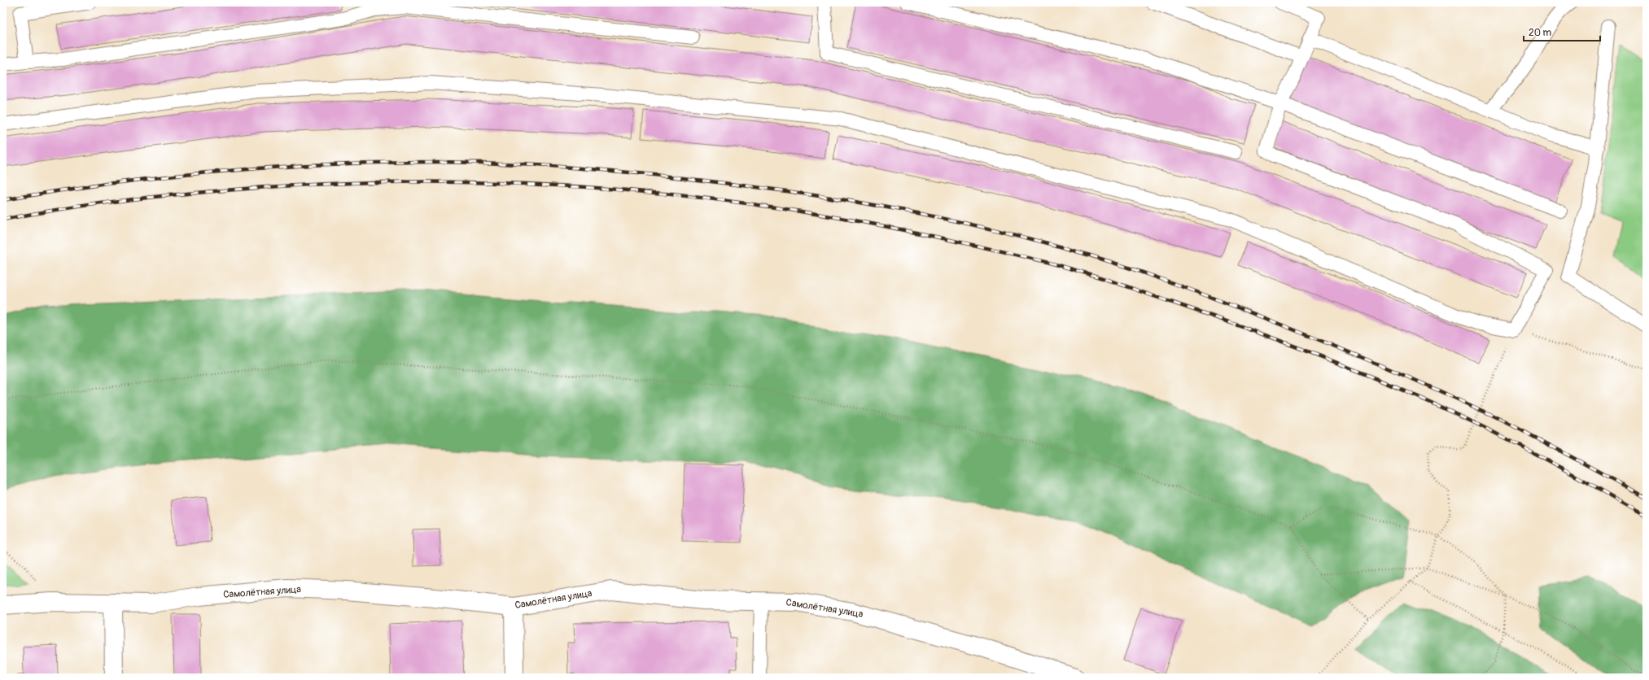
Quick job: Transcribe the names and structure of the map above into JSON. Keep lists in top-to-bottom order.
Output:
{
  "streets": {
    "street": ["Самолётная улица"]
  },
  "scale_bar": "20 m"
}
